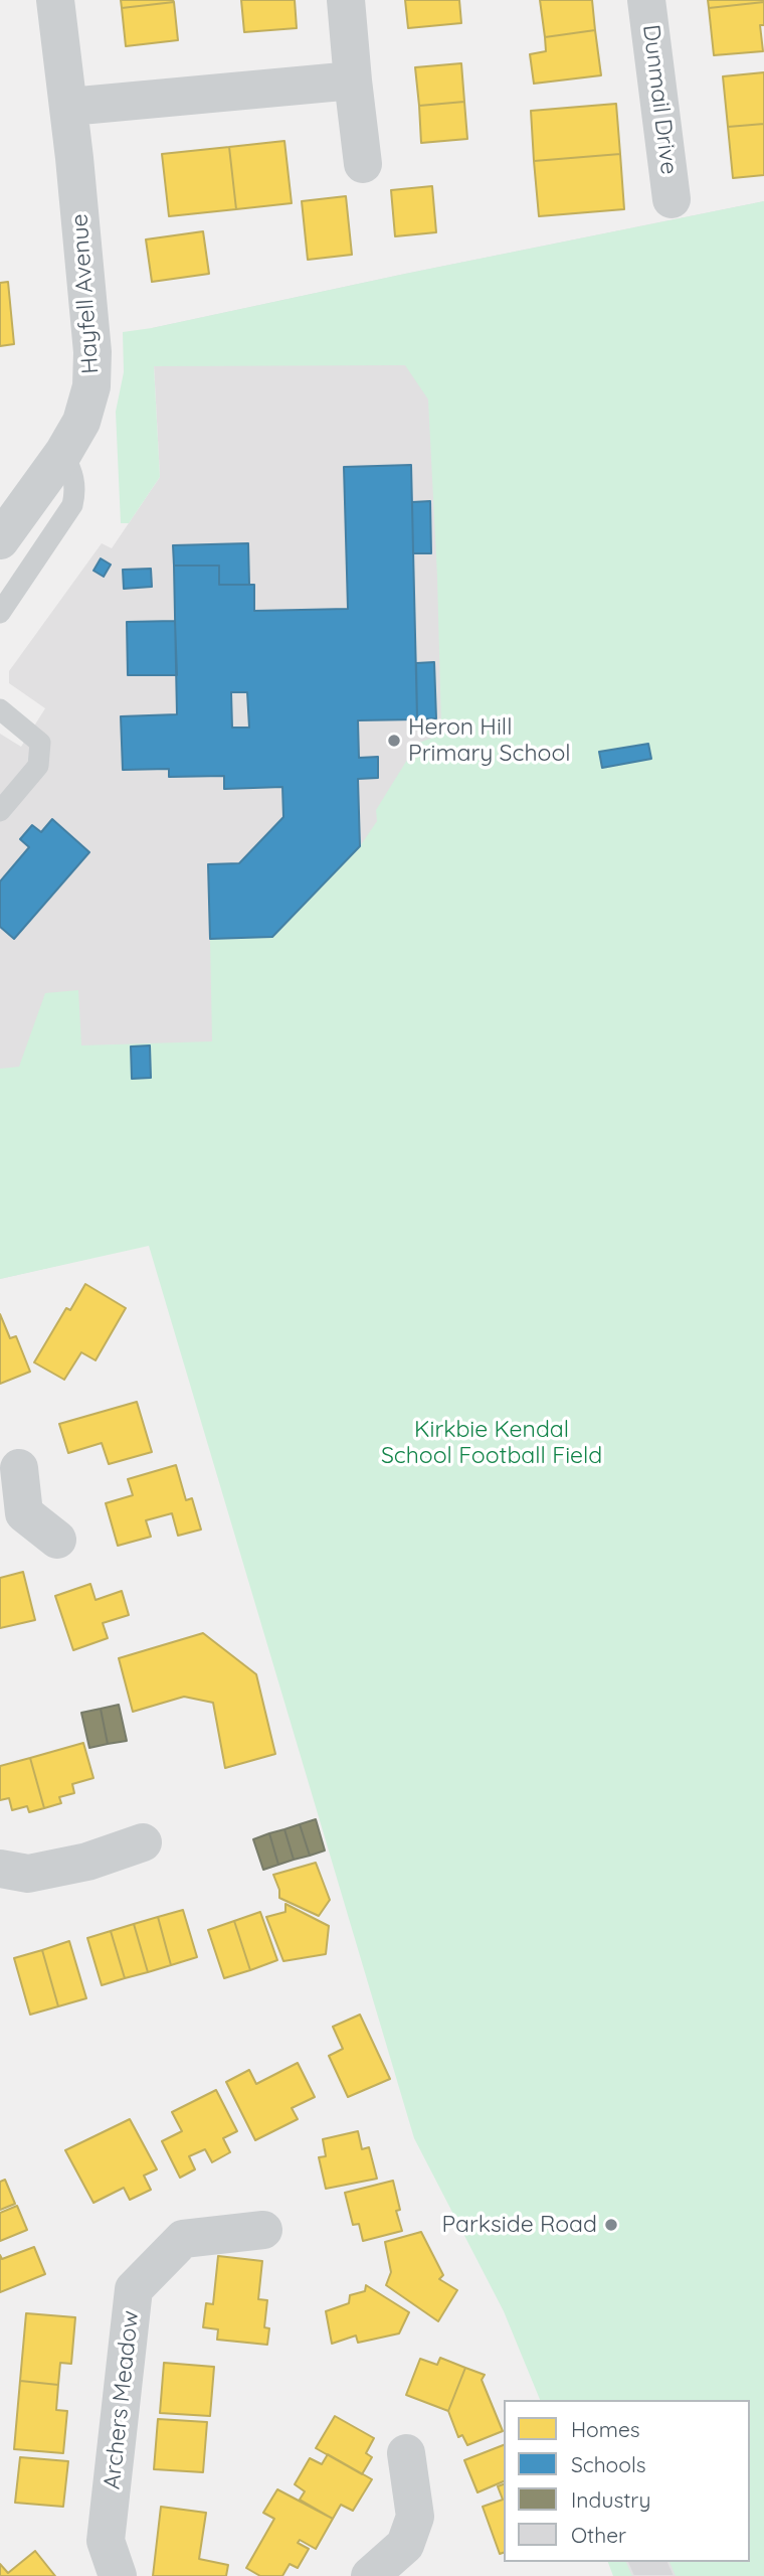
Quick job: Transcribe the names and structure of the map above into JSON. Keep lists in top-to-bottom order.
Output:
{
  "streets": {
    "street": ["Dunmail Drive", "Hayfell Avenue", "Archers Meadow"]
  },
  "parks": ["Kirkbie Kendal School Football Field"],
  "places": ["Heron Hill Primary School", "Parkside Road"],
  "legend": [
    "Homes",
    "Schools",
    "Industry",
    "Other"
  ]
}
